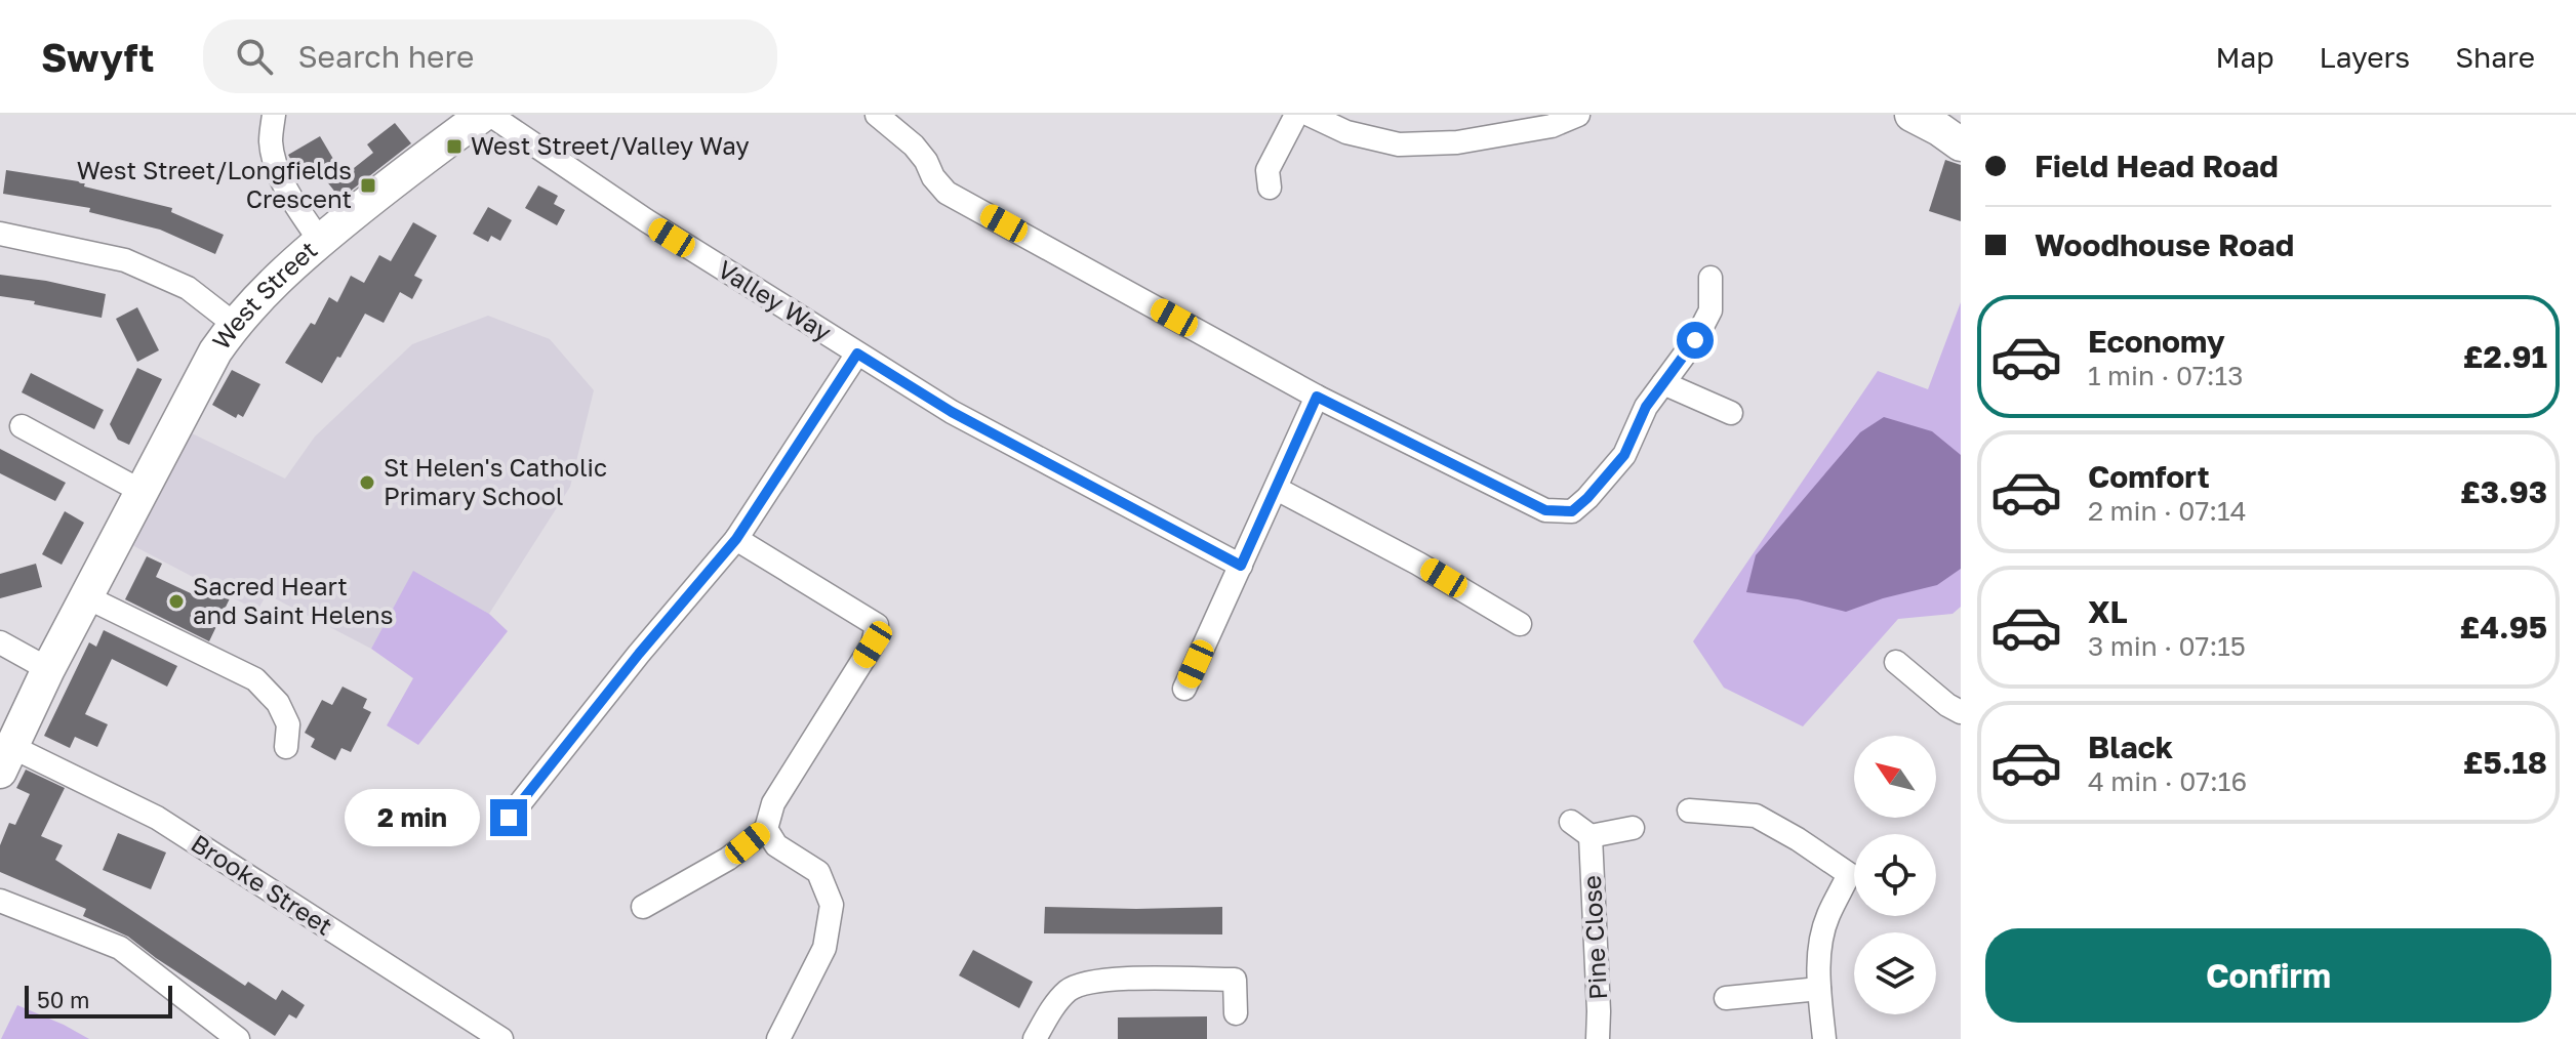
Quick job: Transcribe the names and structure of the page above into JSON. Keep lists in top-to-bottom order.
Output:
{
  "streets": {
    "main road": ["West Street"],
    "street": ["Valley Way", "Brooke Street", "Pine Close"]
  },
  "crossings": [
    ["West Street", "Brooke Street"]
  ],
  "places": {
    "transit": ["West Street/Valley Way", "West Street/Longfields Crescent"],
    "other": ["St Helen's Catholic Primary School", "Sacred Heart and Saint Helens"]
  },
  "scale_bar": "50 m",
  "north": "top left",
  "page": {
    "header": "Swyft",
    "search": "Search here",
    "nav": ["Map", "Layers", "Share"],
    "banner": ["Field Head Road", "Woodhouse Road"],
    "list": [
      {
        "name": "Economy",
        "note": "1 min · 07:13",
        "value": "£2.91"
      },
      {
        "name": "Comfort",
        "note": "2 min · 07:14",
        "value": "£3.93"
      },
      {
        "name": "XL",
        "note": "3 min · 07:15",
        "value": "£4.95"
      },
      {
        "name": "Black",
        "note": "4 min · 07:16",
        "value": "£5.18"
      }
    ],
    "bubble": "2 min",
    "buttons": "Confirm",
    "scale": "50 m"
  }
}
